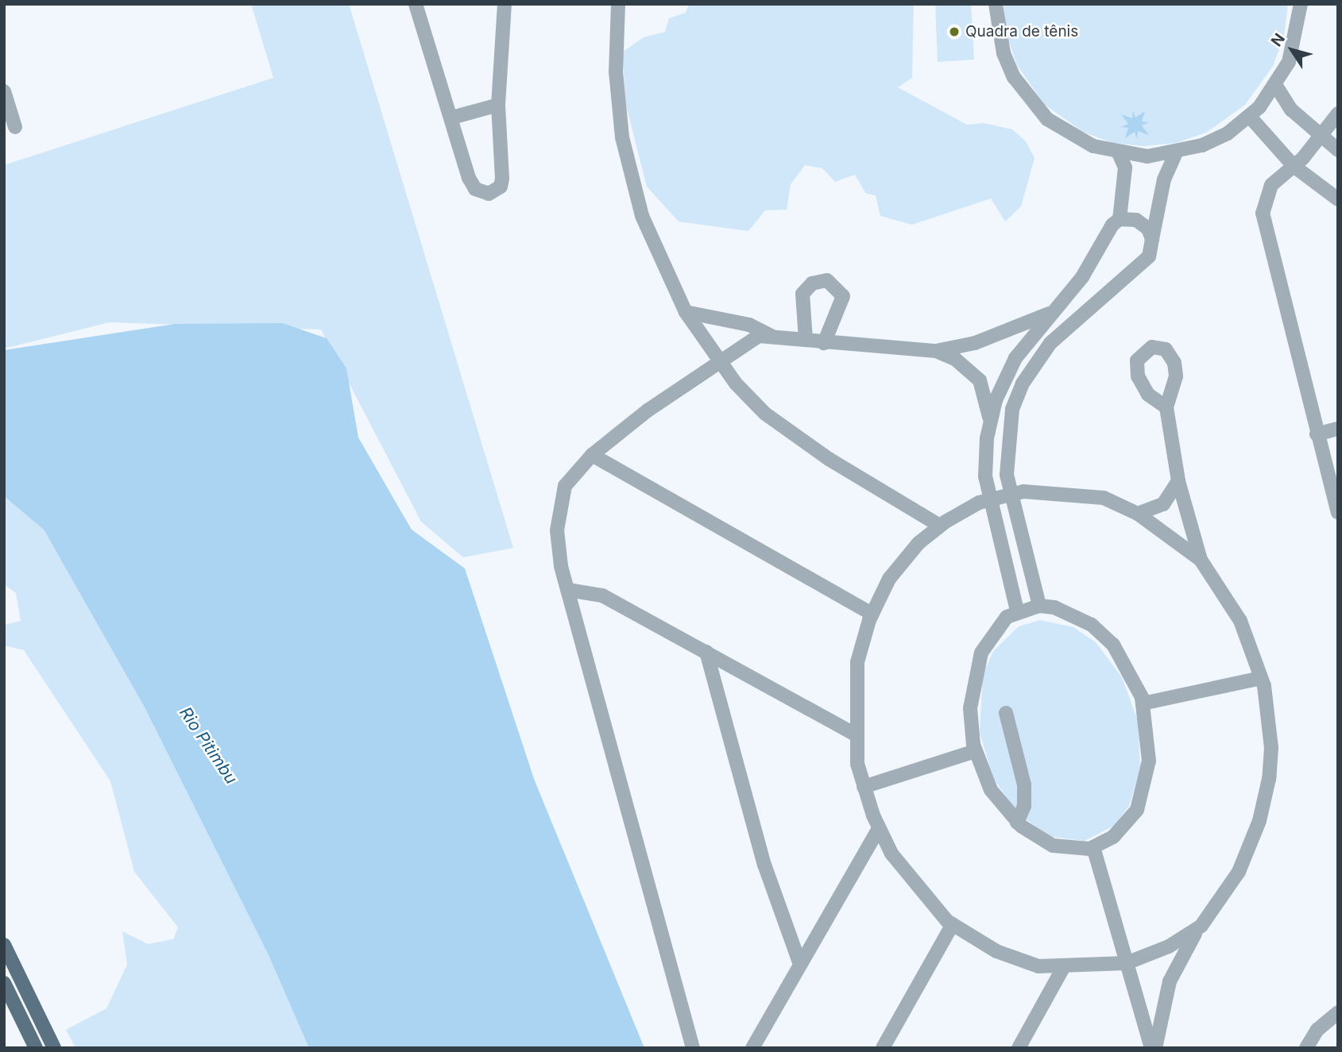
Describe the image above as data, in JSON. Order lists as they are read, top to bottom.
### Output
{
  "water": ["Rio Pitimbu"],
  "places": ["Quadra de tênis"],
  "north": "top left"
}
